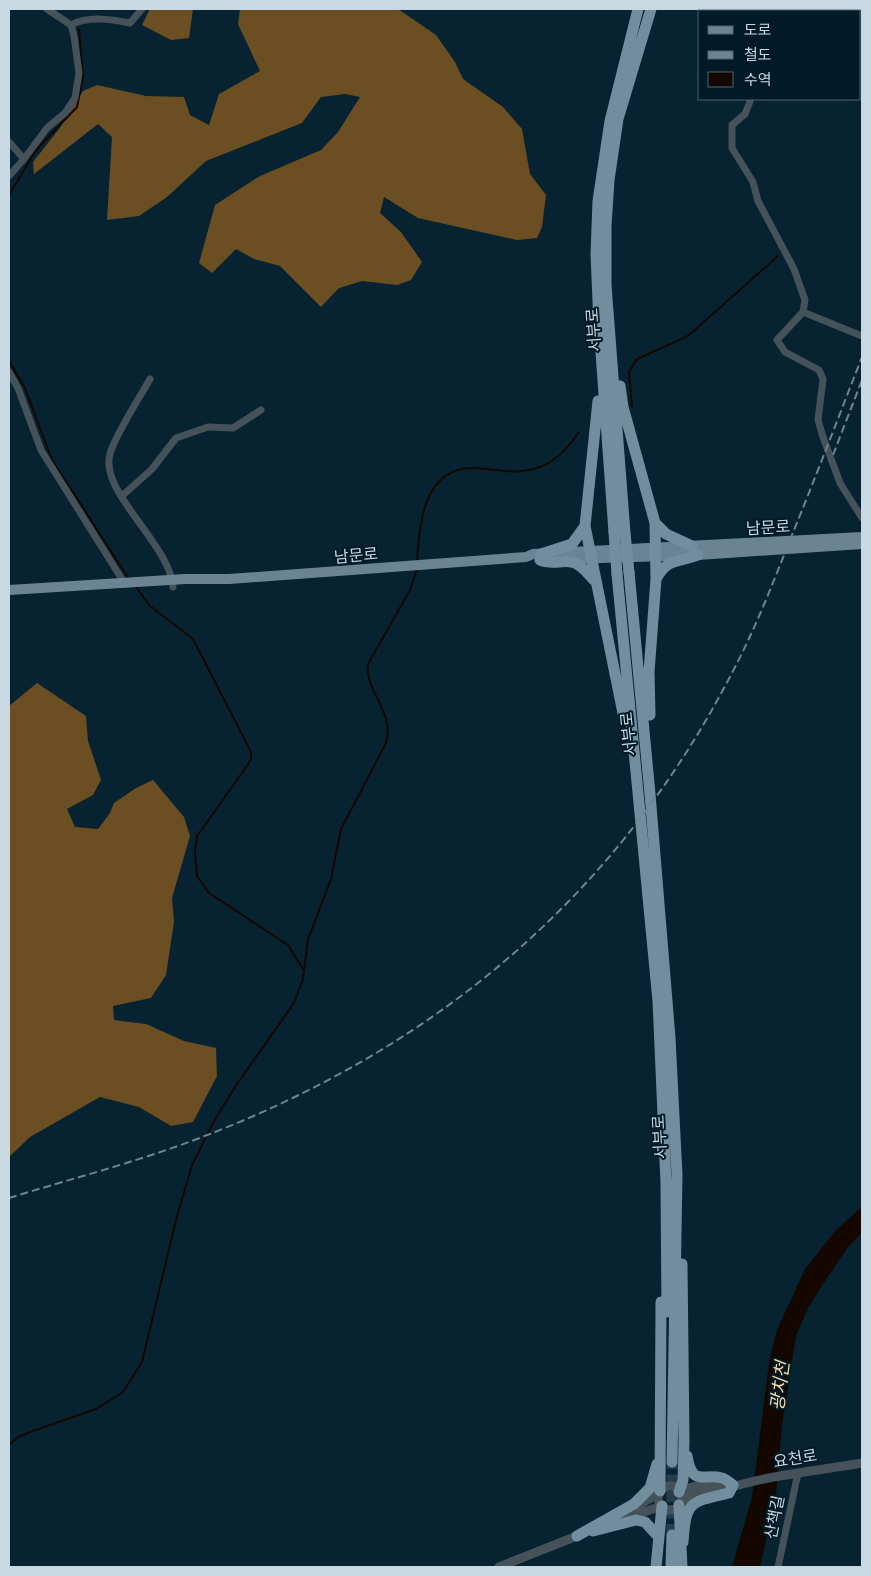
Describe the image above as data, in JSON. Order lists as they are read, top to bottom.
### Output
{
  "streets": {
    "highway": ["서부로"],
    "main road": ["남문로"],
    "street": ["요천로", "산책길"]
  },
  "crossings": [
    ["요천로", "산책길"]
  ],
  "water": ["광치천"],
  "legend": ["도로", "철도", "수역"]
}
